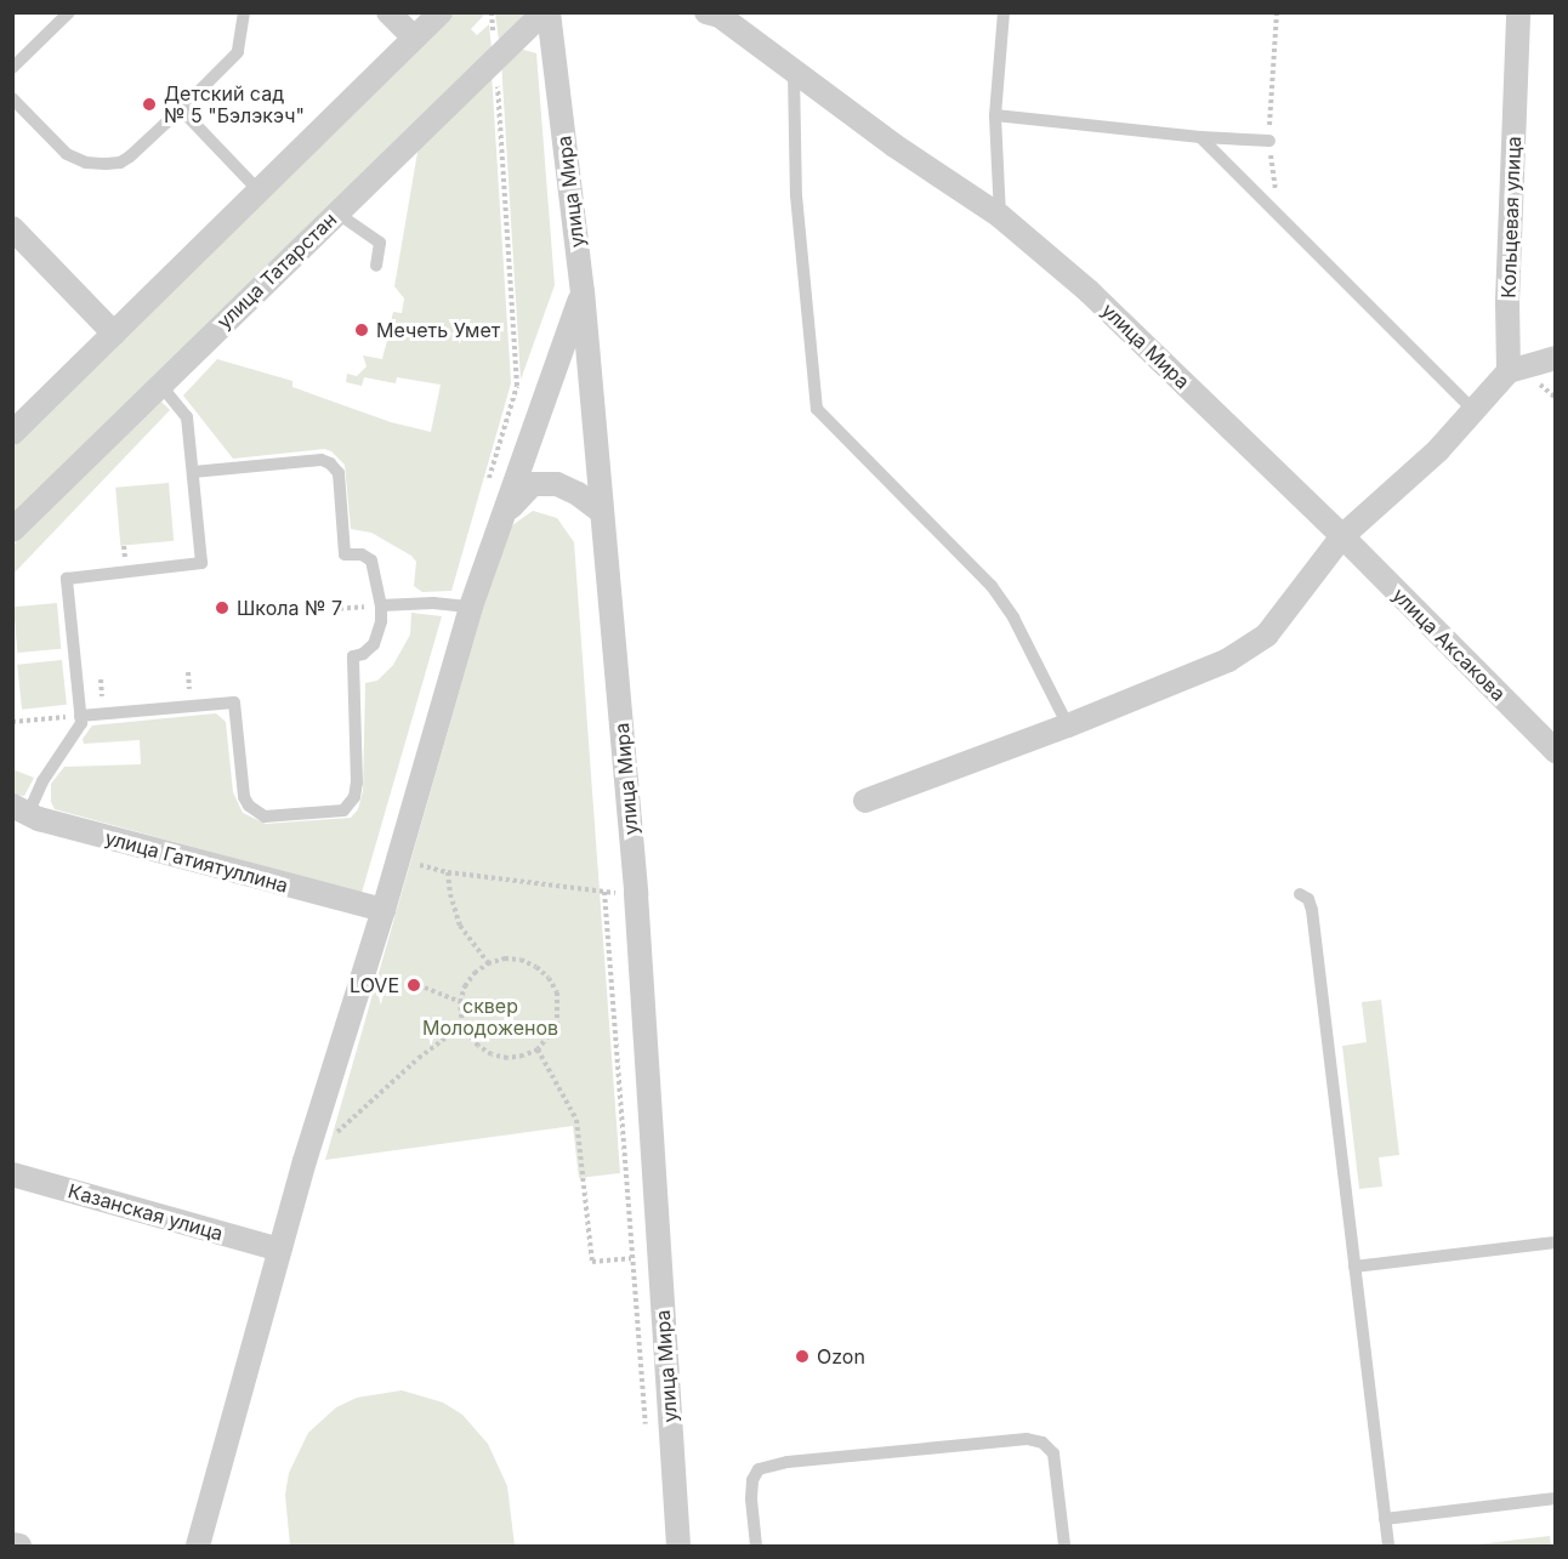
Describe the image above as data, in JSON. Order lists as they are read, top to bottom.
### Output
{
  "streets": {
    "street": [
      "улица Мира",
      "Кольцевая улица",
      "улица Татарстан",
      "улица Аксакова",
      "улица Гатиятуллина",
      "Казанская улица"
    ]
  },
  "crossings": [
    ["улица Мира", "улица Татарстан"],
    ["улица Мира", "улица Аксакова"]
  ],
  "parks": ["сквер Молодоженов"],
  "places": [
    "Детский сад № 5 \"Бэлэкэч\"",
    "Мечеть Умет",
    "Школа № 7",
    "LOVE",
    "Ozon"
  ]
}
